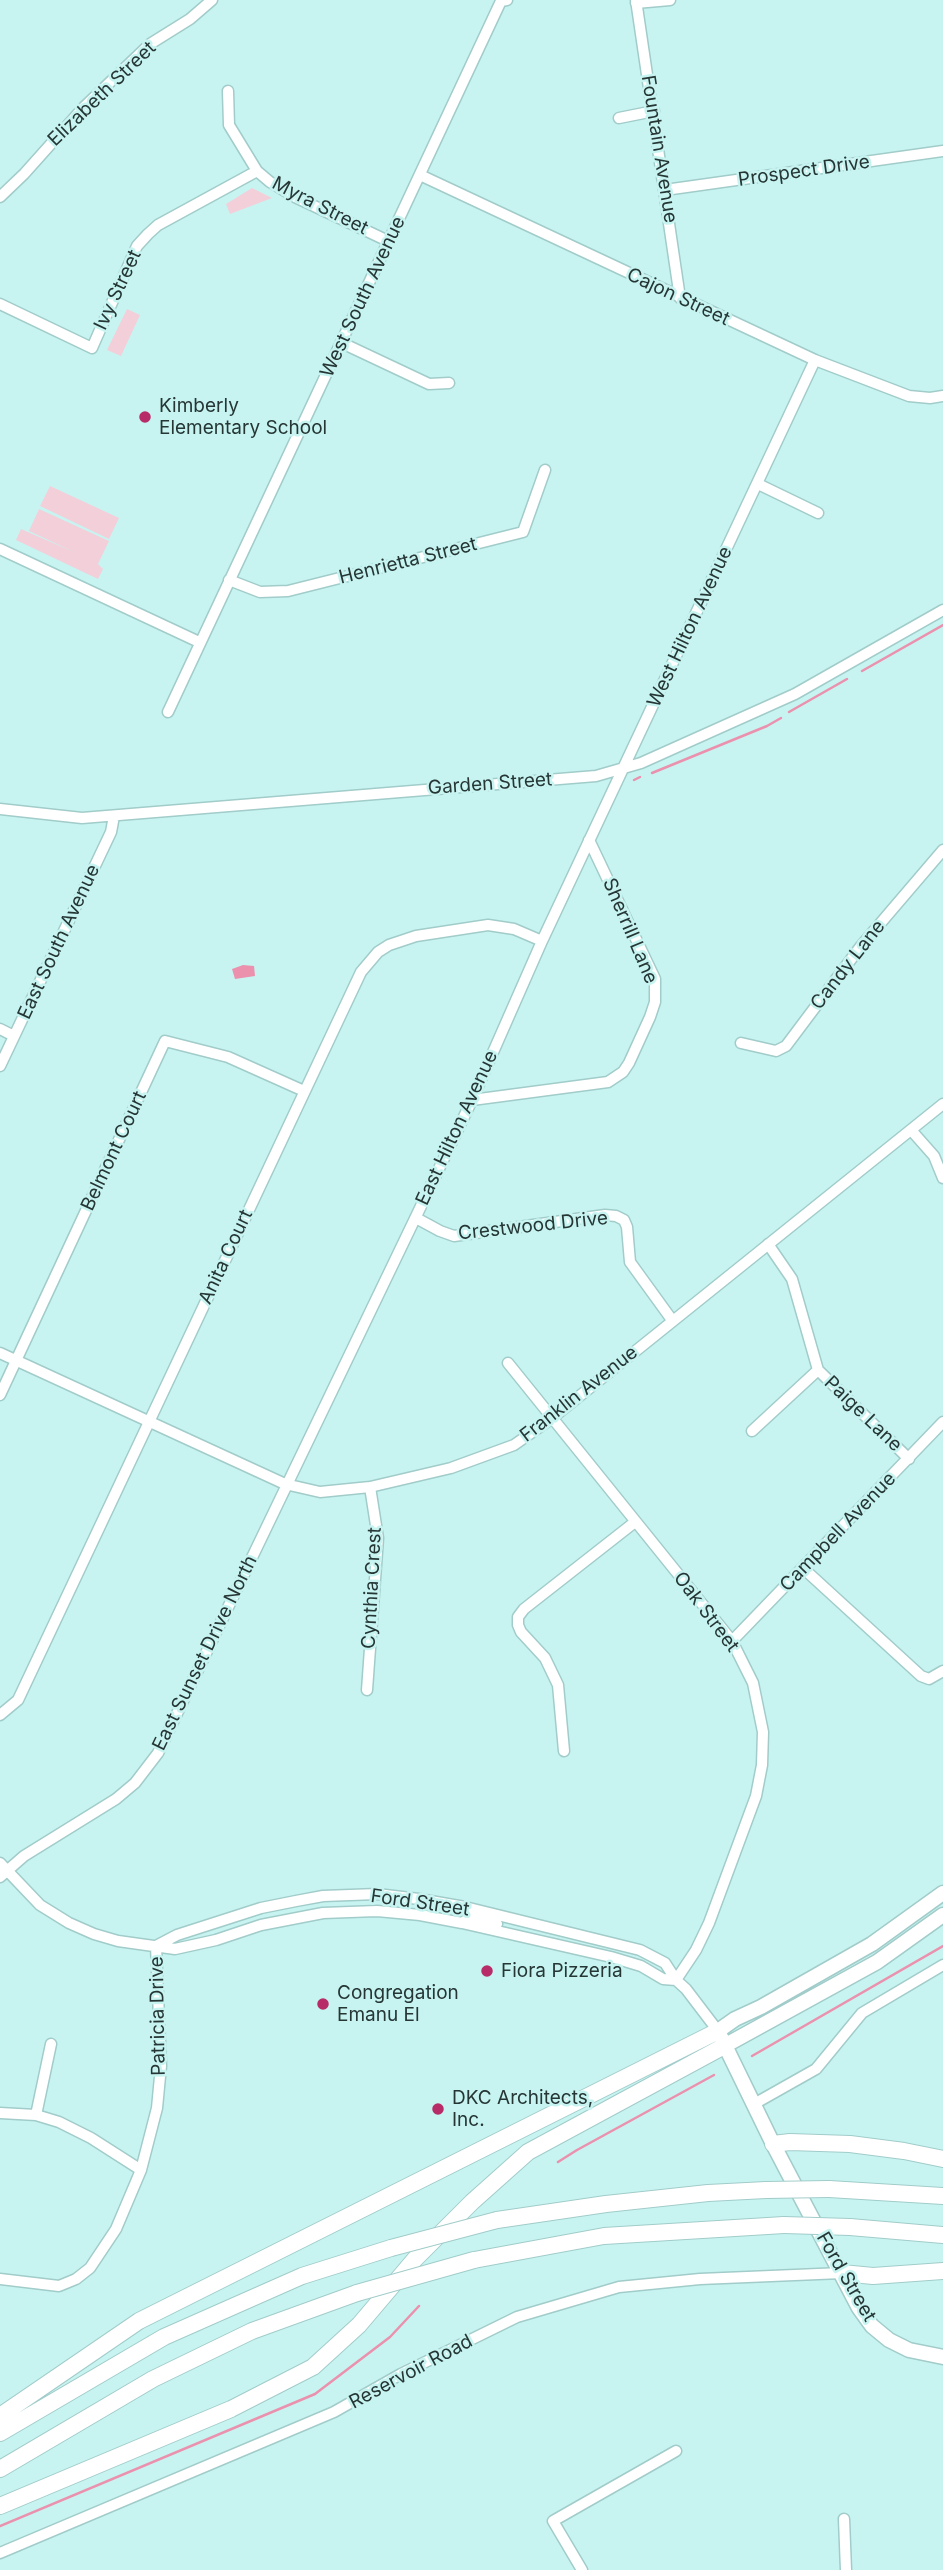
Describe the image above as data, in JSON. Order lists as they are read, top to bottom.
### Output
{
  "streets": {
    "main road": ["Ford Street"],
    "street": [
      "Elizabeth Street",
      "Fountain Avenue",
      "Prospect Drive",
      "Myra Street",
      "Ivy Street",
      "West South Avenue",
      "Cajon Street",
      "Henrietta Street",
      "West Hilton Avenue",
      "Garden Street",
      "Sherrill Lane",
      "East South Avenue",
      "Candy Lane",
      "East Hilton Avenue",
      "Belmont Court",
      "Crestwood Drive",
      "Anita Court",
      "Franklin Avenue",
      "Paige Lane",
      "Campbell Avenue",
      "Cynthia Crest",
      "Oak Street",
      "East Sunset Drive North",
      "Patricia Drive",
      "Reservoir Road"
    ]
  },
  "crossings": [
    ["Fountain Avenue", "Prospect Drive"],
    ["Fountain Avenue", "Cajon Street"],
    ["Myra Street", "Ivy Street"],
    ["Myra Street", "West South Avenue"],
    ["West South Avenue", "Cajon Street"],
    ["West South Avenue", "Henrietta Street"],
    ["Cajon Street", "West Hilton Avenue"],
    ["West Hilton Avenue", "Garden Street"],
    ["West Hilton Avenue", "East Hilton Avenue"],
    ["Garden Street", "East South Avenue"],
    ["Garden Street", "East Hilton Avenue"],
    ["Sherrill Lane", "East Hilton Avenue"],
    ["East Hilton Avenue", "Crestwood Drive"],
    ["East Hilton Avenue", "Anita Court"],
    ["East Hilton Avenue", "Franklin Avenue"],
    ["East Hilton Avenue", "East Sunset Drive North"],
    ["Belmont Court", "Anita Court"],
    ["Belmont Court", "Franklin Avenue"],
    ["Crestwood Drive", "Franklin Avenue"],
    ["Anita Court", "Franklin Avenue"],
    ["Franklin Avenue", "Paige Lane"],
    ["Franklin Avenue", "Cynthia Crest"],
    ["Franklin Avenue", "Oak Street"],
    ["Franklin Avenue", "East Sunset Drive North"],
    ["Paige Lane", "Campbell Avenue"],
    ["Campbell Avenue", "Oak Street"],
    ["Oak Street", "Ford Street"],
    ["East Sunset Drive North", "Ford Street"],
    ["Ford Street", "Patricia Drive"],
    ["Ford Street", "Reservoir Road"]
  ],
  "places": [
    "Kimberly Elementary School",
    "Fiora Pizzeria",
    "Congregation Emanu El",
    "DKC Architects, Inc."
  ]
}
